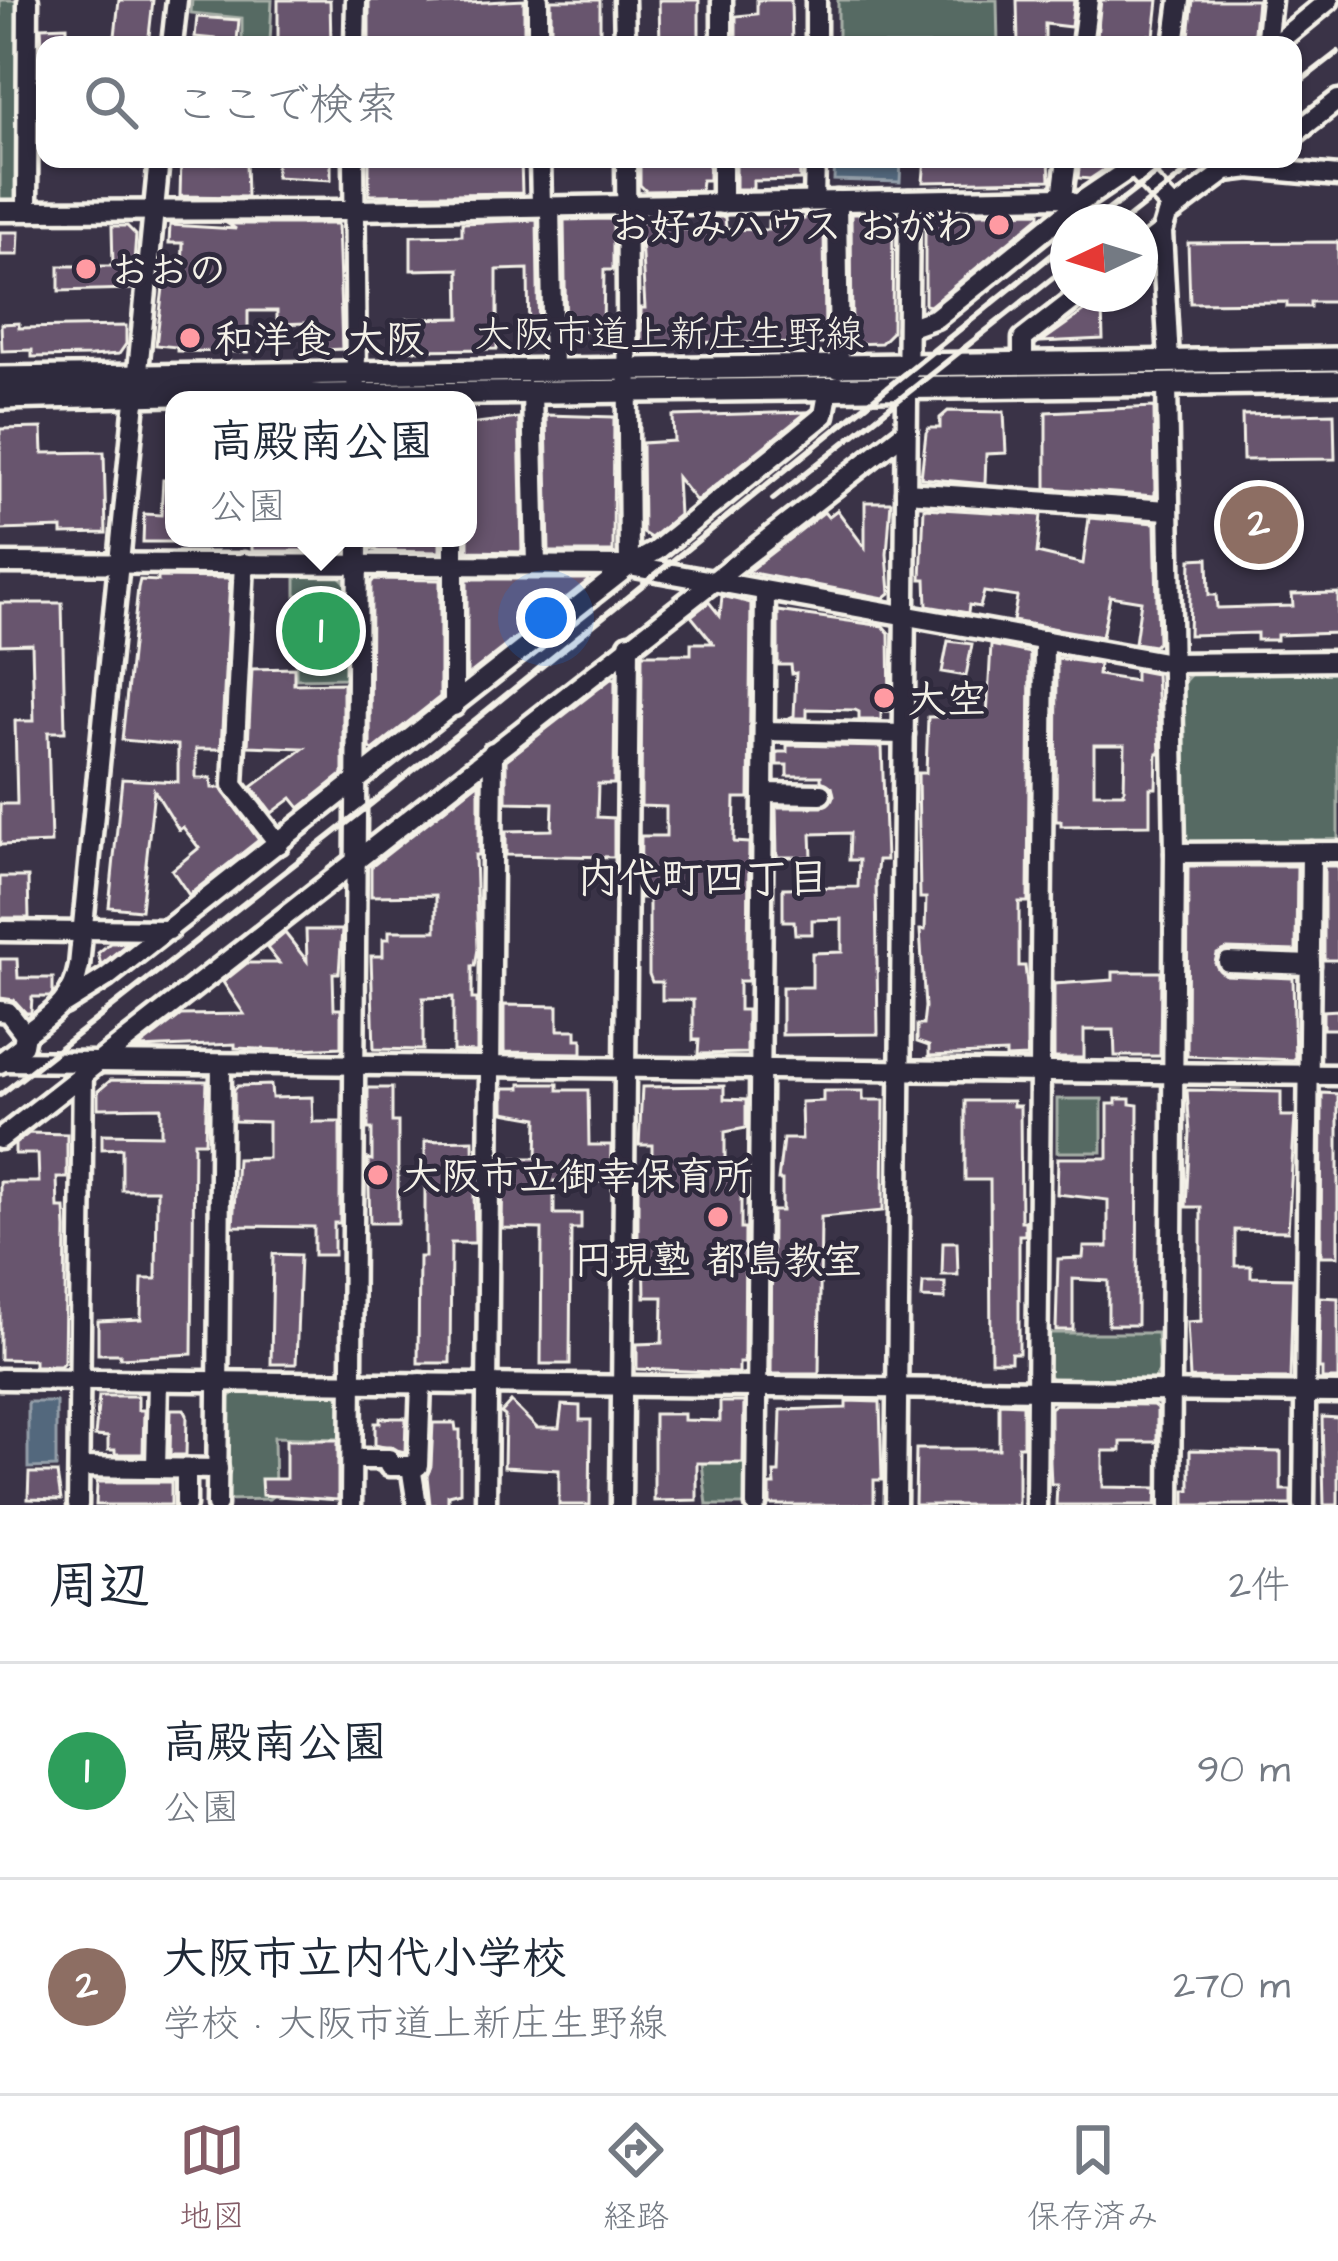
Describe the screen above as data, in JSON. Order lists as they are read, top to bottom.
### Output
{
  "streets": {
    "main road": ["大阪市道上新庄生野線"]
  },
  "districts": ["内代町四丁目"],
  "places": [
    "お好みハウス おがわ",
    "おおの",
    "和洋食 大阪",
    "大空",
    "大阪市立御幸保育所",
    "円現塾 都島教室"
  ],
  "north": "left",
  "page": {
    "search": "ここで検索",
    "popup": ["高殿南公園", "公園"],
    "pins": ["2", "1"],
    "heading": ["周辺", "2件"],
    "list": [
      {
        "mark": "1",
        "name": "高殿南公園",
        "note": "公園",
        "value": "90 m"
      },
      {
        "mark": "2",
        "name": "大阪市立内代小学校",
        "note": "学校 · 大阪市道上新庄生野線",
        "value": "270 m"
      }
    ],
    "nav": ["地図", "経路", "保存済み"]
  }
}
